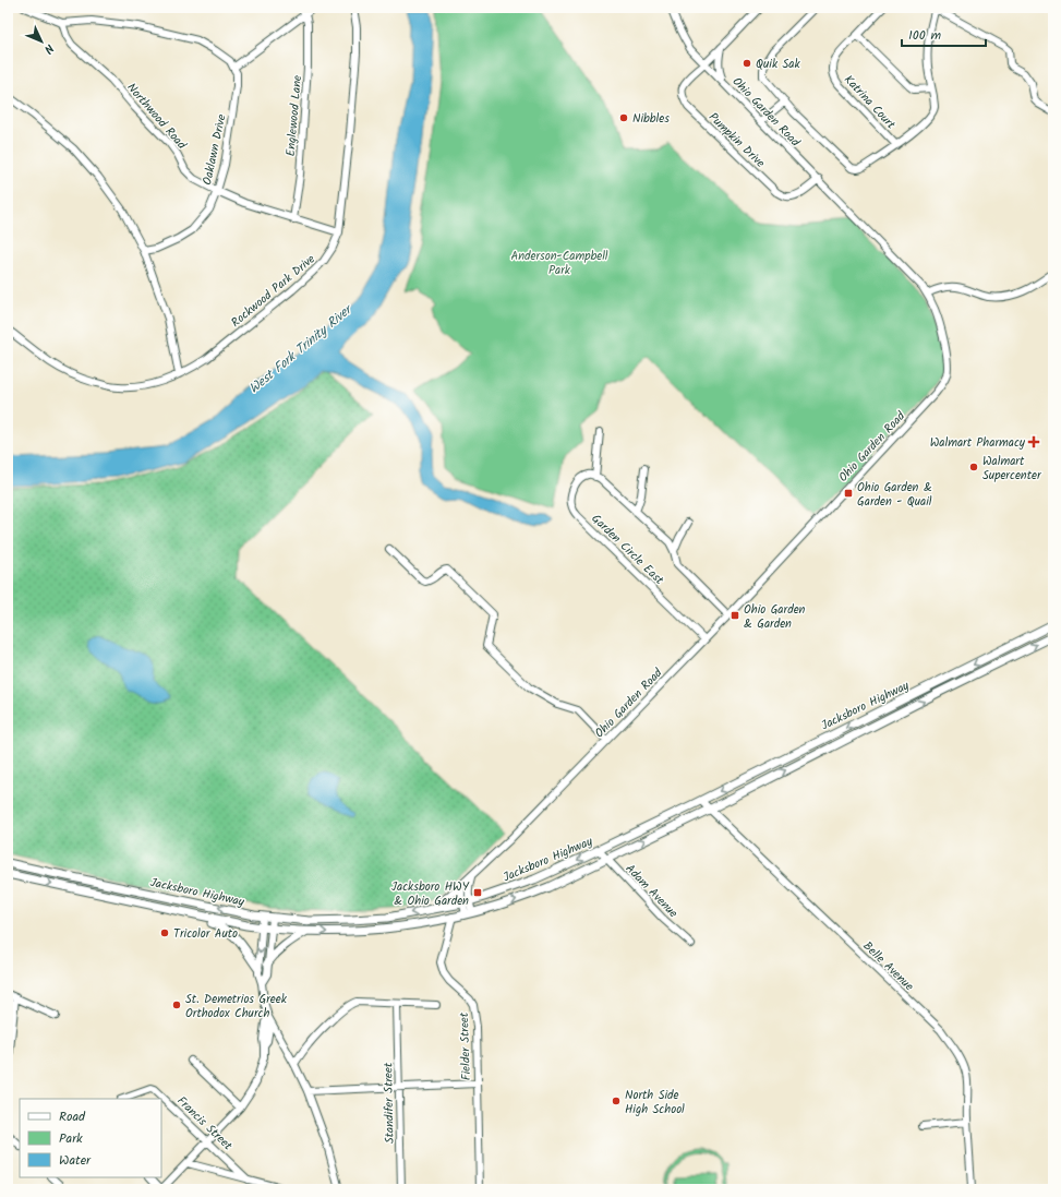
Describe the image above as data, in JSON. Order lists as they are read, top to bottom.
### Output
{
  "streets": {
    "main road": ["Jacksboro Highway"],
    "street": [
      "Katrina Court",
      "Ohio Garden Road",
      "Northwood Road",
      "Englewood Lane",
      "Pumpkin Drive",
      "Oaklawn Drive",
      "Rockwood Park Drive",
      "Garden Circle East",
      "Adam Avenue",
      "Belle Avenue",
      "Fielder Street",
      "Standifer Street",
      "Francis Street"
    ]
  },
  "crossings": [
    ["Ohio Garden Road", "Pumpkin Drive"],
    ["Ohio Garden Road", "Garden Circle East"],
    ["Northwood Road", "Englewood Lane"],
    ["Northwood Road", "Oaklawn Drive"],
    ["Northwood Road", "Rockwood Park Drive"],
    ["Jacksboro Highway", "Adam Avenue"],
    ["Jacksboro Highway", "Belle Avenue"],
    ["Jacksboro Highway", "Fielder Street"]
  ],
  "water": ["West Fork Trinity River"],
  "parks": ["Anderson-Campbell Park"],
  "places": {
    "other": [
      "Quik Sak",
      "Nibbles",
      "Walmart Supercenter",
      "Tricolor Auto",
      "St. Demetrios Greek Orthodox Church",
      "North Side High School"
    ],
    "health": ["Walmart Pharmacy"],
    "transit": ["Ohio Garden & Garden - Quail", "Ohio Garden & Garden", "Jacksboro HWY & Ohio Garden"]
  },
  "legend": ["Road", "Park", "Water"],
  "scale_bar": "100 m",
  "north": "bottom right"
}
